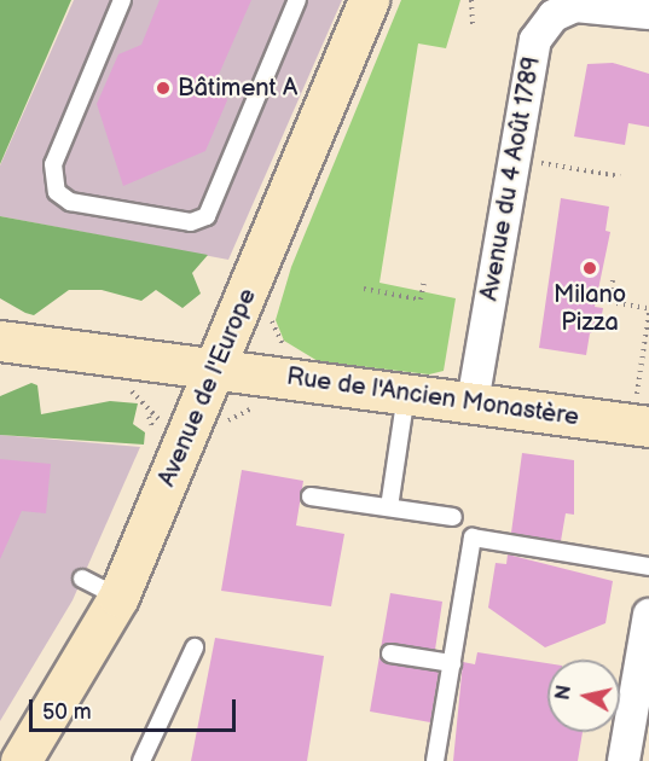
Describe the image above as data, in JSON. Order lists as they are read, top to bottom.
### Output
{
  "streets": {
    "main road": ["Avenue de l'Europe", "Rue de l'Ancien Monastère"],
    "street": ["Avenue du 4 Août 1789"]
  },
  "crossings": [
    ["Avenue du 4 Août 1789", "Rue de l'Ancien Monastère"],
    ["Avenue de l'Europe", "Rue de l'Ancien Monastère"]
  ],
  "places": ["Bâtiment A", "Milano Pizza"],
  "scale_bar": "50 m",
  "north": "left"
}
